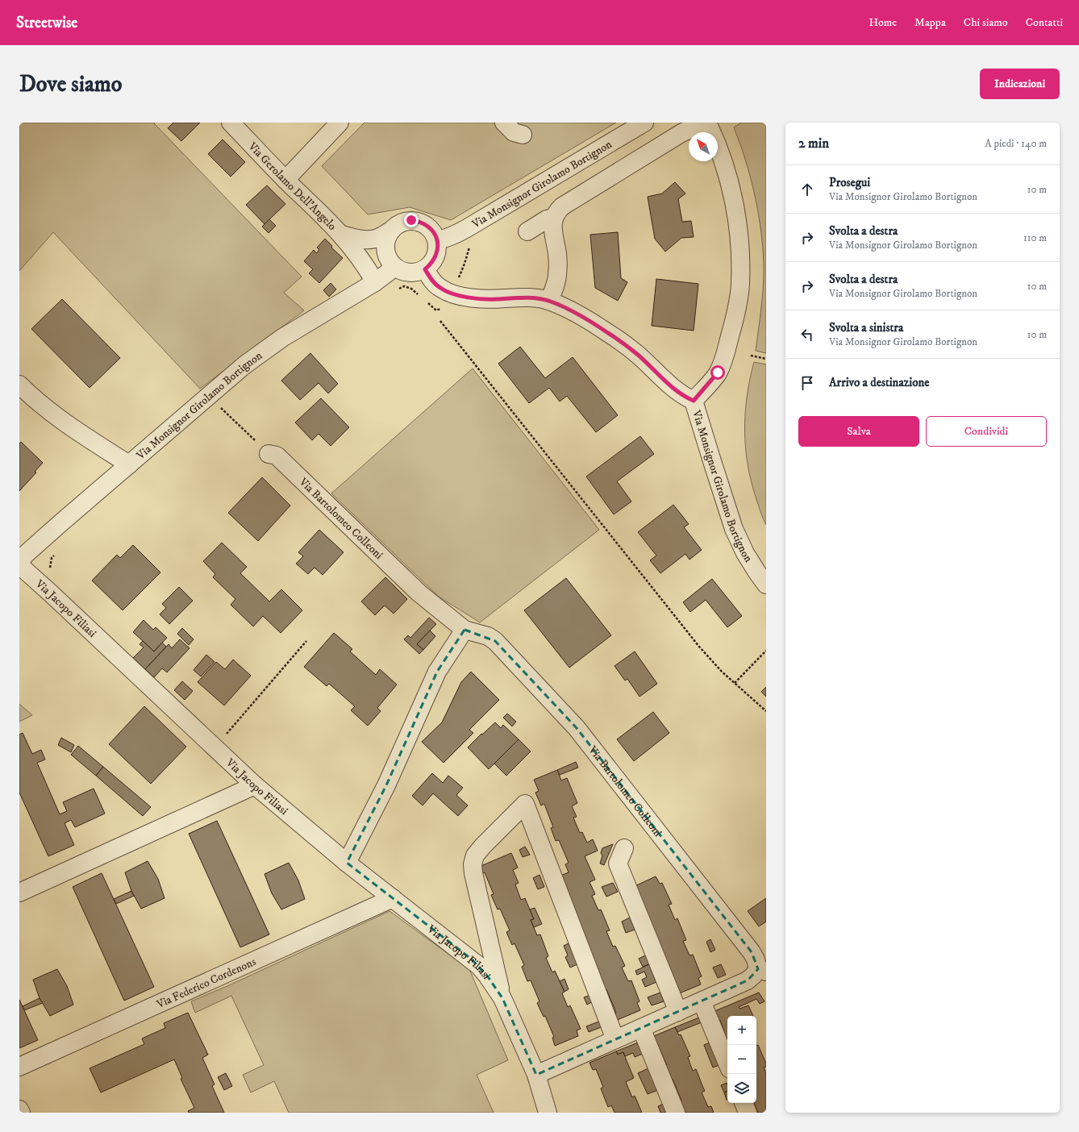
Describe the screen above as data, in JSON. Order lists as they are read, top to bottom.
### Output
{
  "streets": {
    "street": [
      "Via Monsignor Girolamo Bortignon",
      "Via Gerolamo Dell'Angelo",
      "Via Bartolomeo Colleoni",
      "Via Jacopo Filiasi",
      "Via Federico Cordenons"
    ]
  },
  "crossings": [
    ["Via Monsignor Girolamo Bortignon", "Via Gerolamo Dell'Angelo"],
    ["Via Jacopo Filiasi", "Via Federico Cordenons"]
  ],
  "north": "top left",
  "page": {
    "header": "Streetwise",
    "nav": [
      "Home",
      "Mappa",
      "Chi siamo",
      "Contatti"
    ],
    "buttons": [
      "Indicazioni",
      ["Salva", "Condividi"]
    ],
    "title": "Dove siamo",
    "heading": ["2 min", "A piedi · 140 m"],
    "list": [
      ["Prosegui", "Via Monsignor Girolamo Bortignon", "10 m"],
      ["Svolta a destra", "Via Monsignor Girolamo Bortignon", "110 m"],
      ["Svolta a destra", "Via Monsignor Girolamo Bortignon", "10 m"],
      ["Svolta a sinistra", "Via Monsignor Girolamo Bortignon", "10 m"],
      "Arrivo a destinazione"
    ],
    "map_buttons": ["+", "−"]
  }
}
